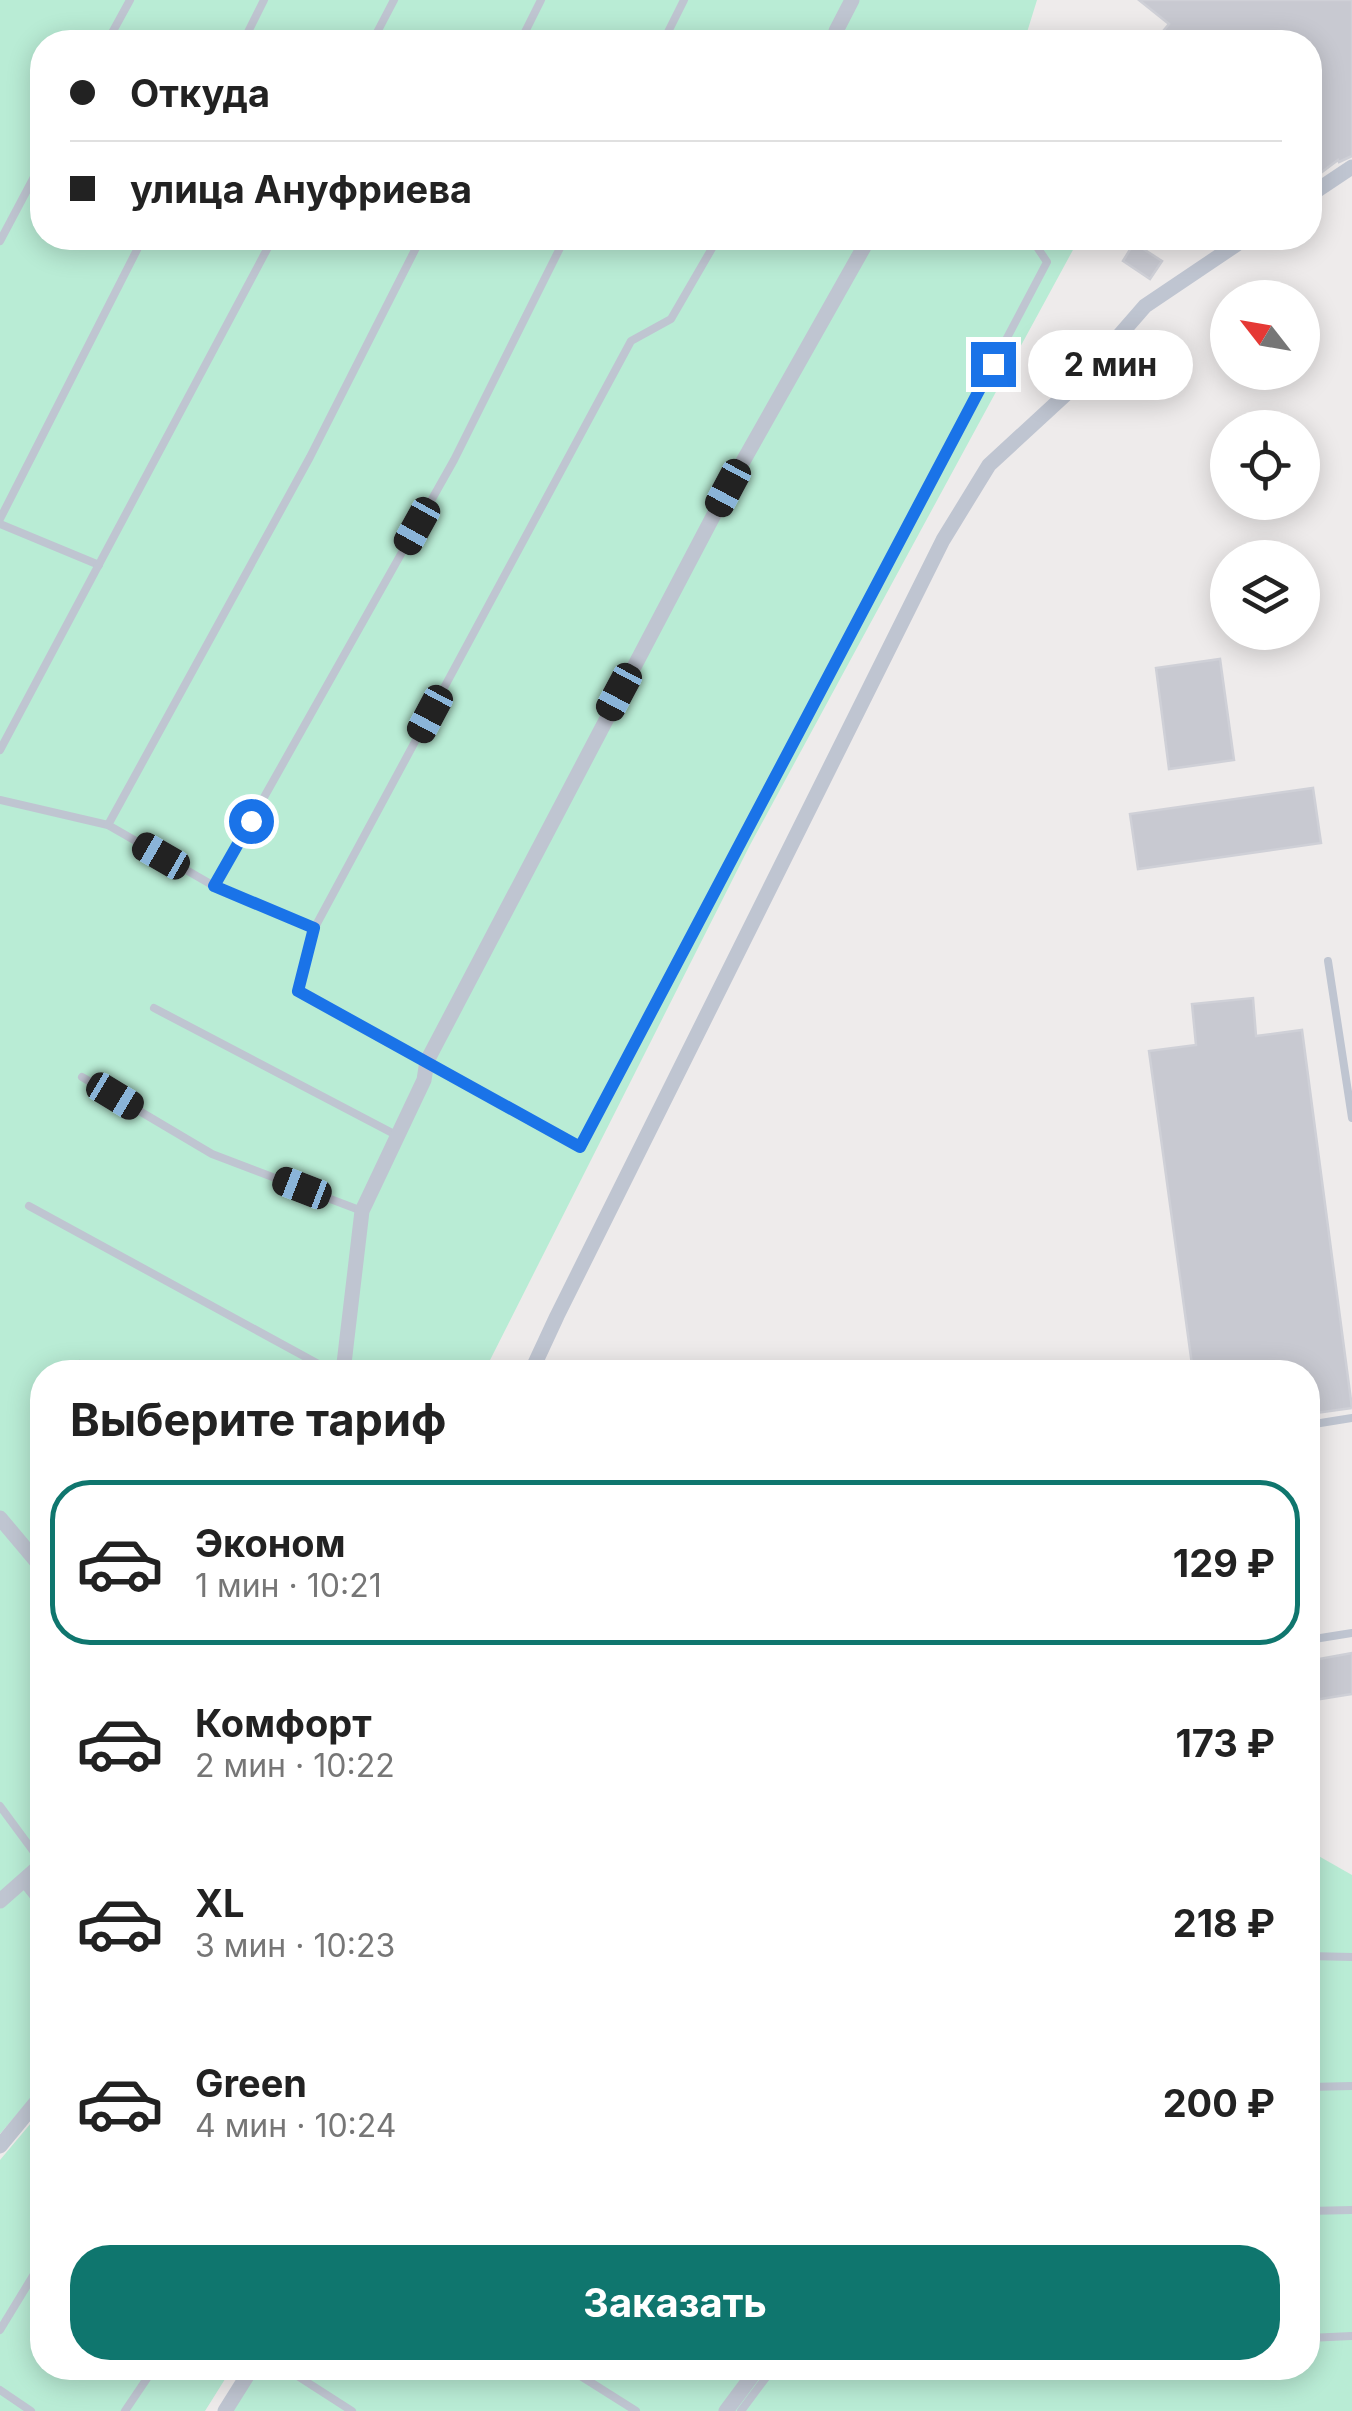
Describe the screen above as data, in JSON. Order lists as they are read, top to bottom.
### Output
{
  "north": "top left",
  "page": {
    "banner": ["Откуда", "улица Ануфриева"],
    "bubble": "2 мин",
    "heading": "Выберите тариф",
    "list": [
      {
        "name": "Эконом",
        "note": "1 мин · 10:21",
        "value": "129 ₽"
      },
      {
        "name": "Комфорт",
        "note": "2 мин · 10:22",
        "value": "173 ₽"
      },
      {
        "name": "XL",
        "note": "3 мин · 10:23",
        "value": "218 ₽"
      },
      {
        "name": "Green",
        "note": "4 мин · 10:24",
        "value": "200 ₽"
      }
    ],
    "buttons": "Заказать"
  }
}
